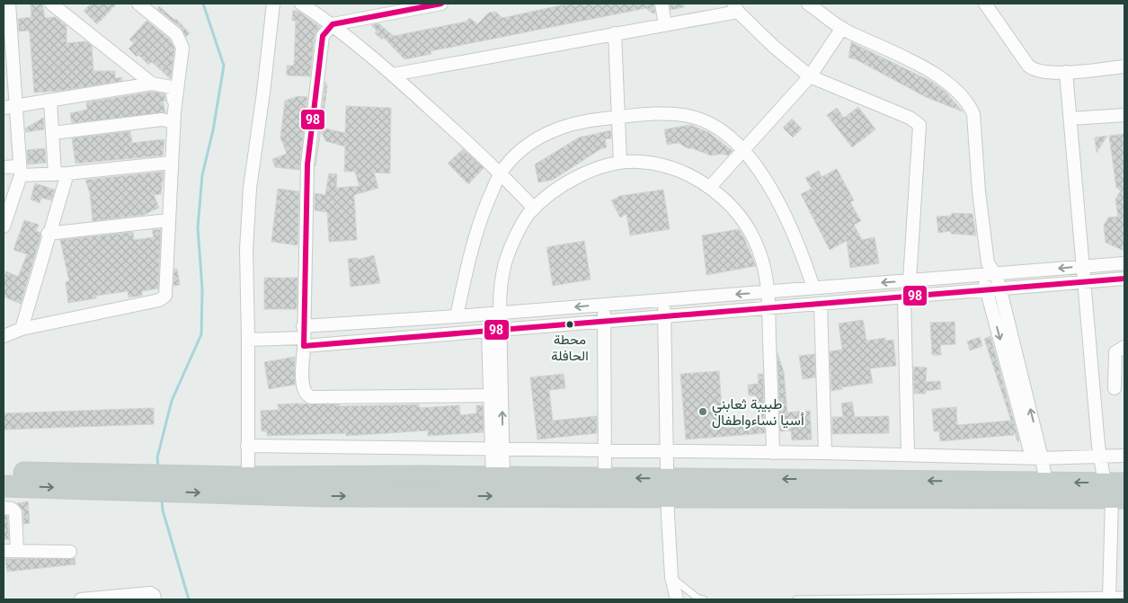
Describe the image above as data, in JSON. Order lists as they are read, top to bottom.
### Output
{
  "places": ["محطة الحافلة", "طبيبة ثعابني أسيا نساءواطفال"],
  "lines": ["transit line 98"]
}
